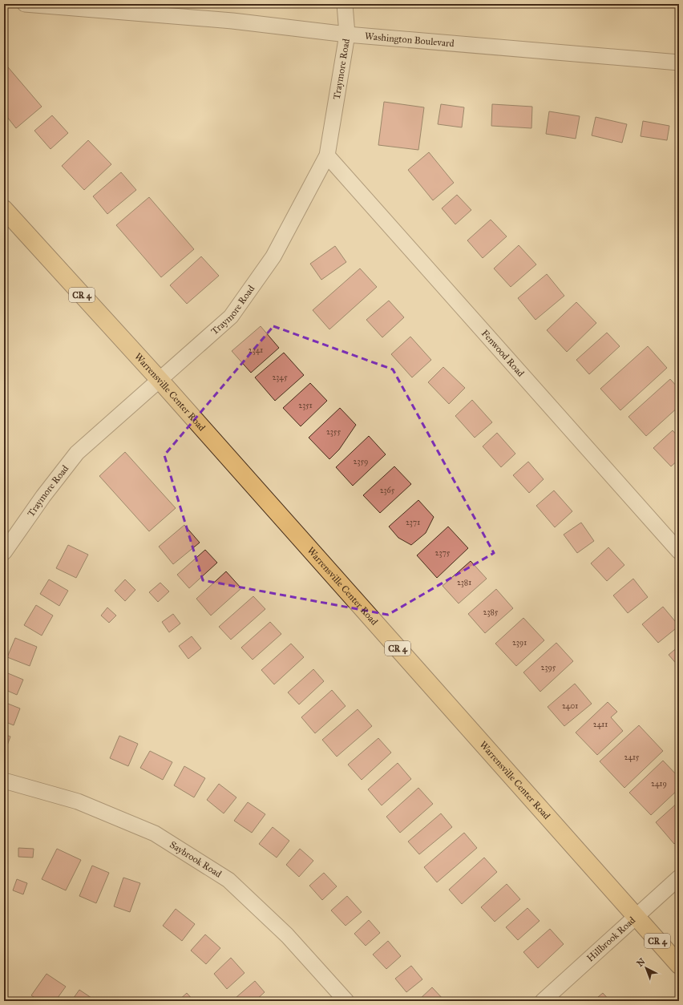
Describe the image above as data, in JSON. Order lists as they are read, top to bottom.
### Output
{
  "streets": {
    "main road": ["CR 4", "Warrensville Center Road"],
    "street": [
      "Washington Boulevard",
      "Traymore Road",
      "Fenwood Road",
      "Saybrook Road",
      "Hillbrook Road"
    ]
  },
  "crossings": [
    ["Washington Boulevard", "Traymore Road"],
    ["Traymore Road", "Fenwood Road"],
    ["Traymore Road", "Warrensville Center Road"],
    ["Warrensville Center Road", "Hillbrook Road"]
  ],
  "house_numbers": [
    "2341",
    "2345",
    "2351",
    "2355",
    "2359",
    "2365",
    "2371",
    "2375",
    "2381",
    "2385",
    "2391",
    "2395",
    "2401",
    "2411",
    "2415",
    "2419"
  ],
  "north": "top left"
}
